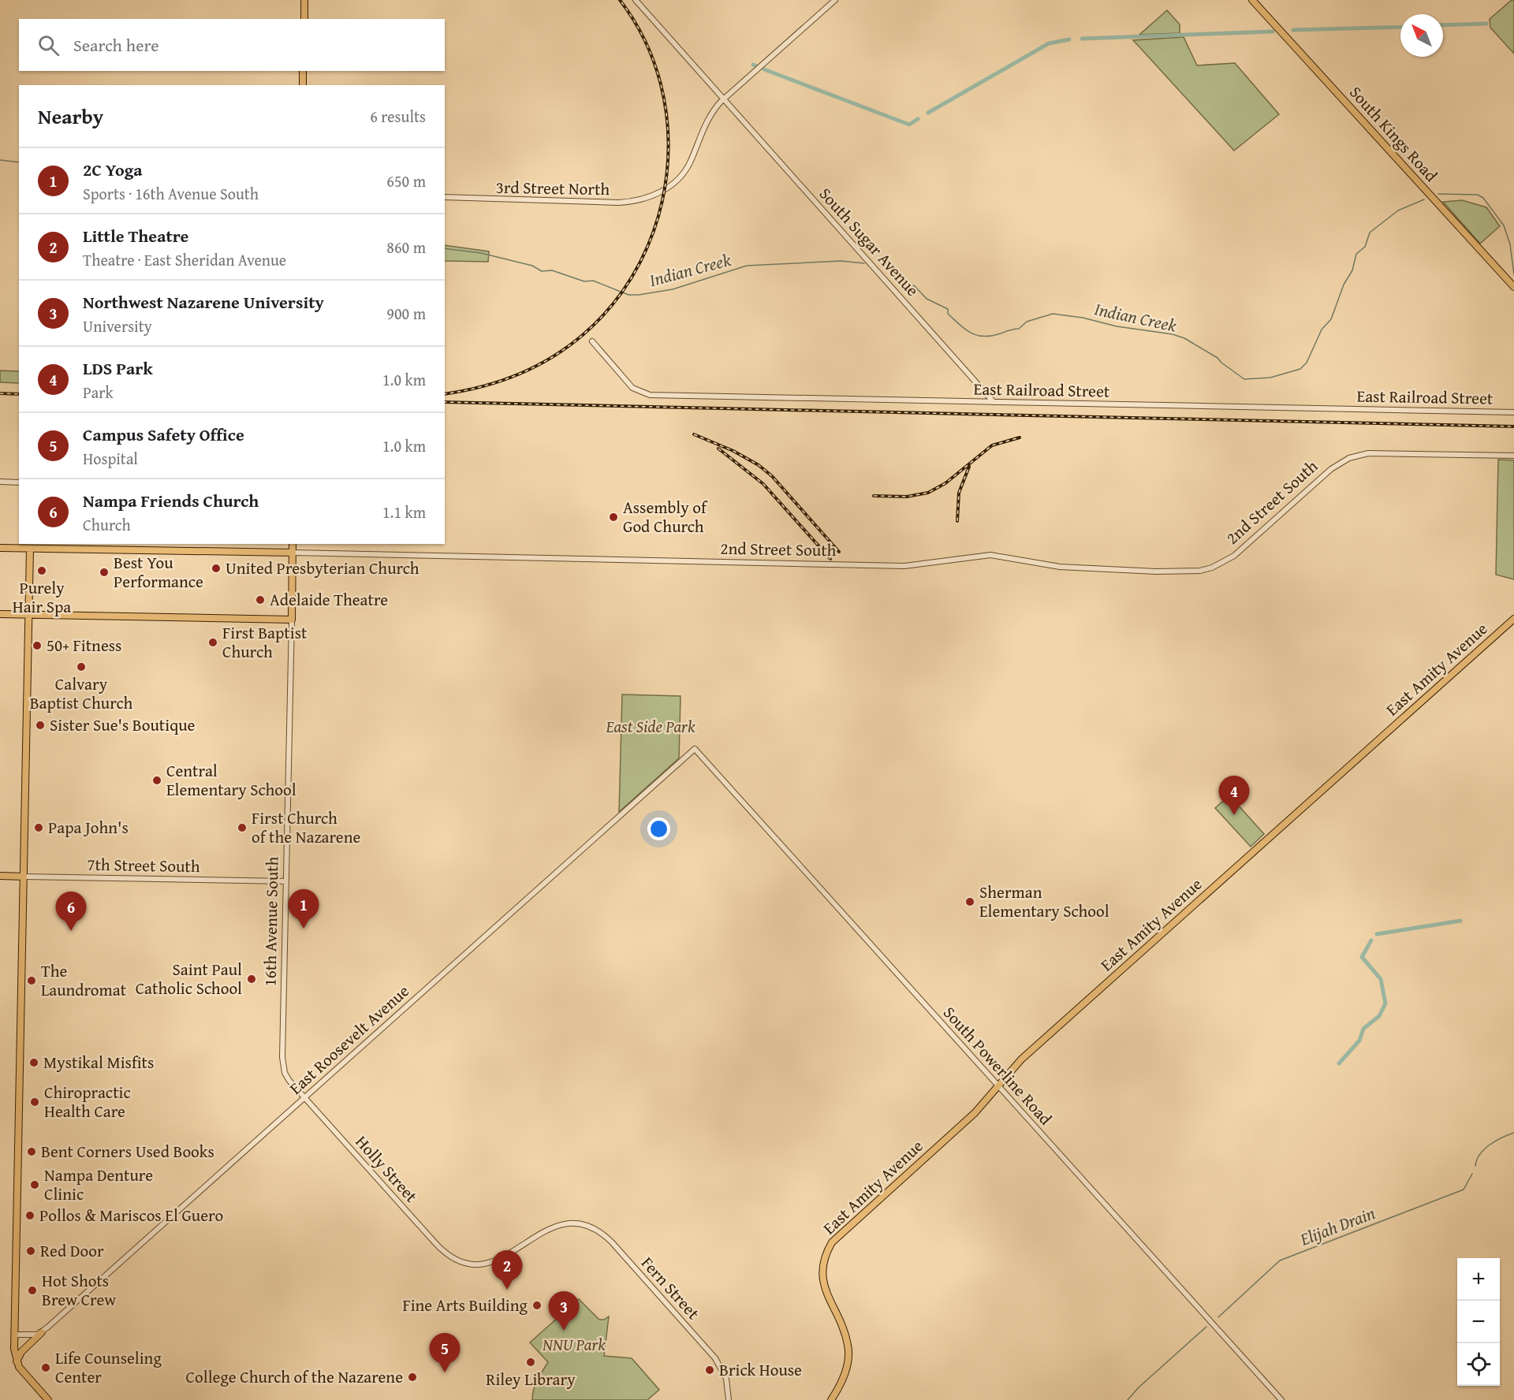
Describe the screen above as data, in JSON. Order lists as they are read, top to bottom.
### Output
{
  "streets": {
    "main road": [
      "South Kings Road",
      "2nd Street South",
      "East Amity Avenue",
      "7th Street South",
      "16th Avenue South"
    ],
    "street": [
      "3rd Street North",
      "South Sugar Avenue",
      "East Railroad Street",
      "East Roosevelt Avenue",
      "South Powerline Road",
      "Holly Street",
      "Fern Street"
    ]
  },
  "crossings": [
    ["3rd Street North", "South Sugar Avenue"],
    ["South Sugar Avenue", "East Railroad Street"],
    ["2nd Street South", "16th Avenue South"],
    ["East Amity Avenue", "South Powerline Road"],
    ["7th Street South", "16th Avenue South"],
    ["16th Avenue South", "Holly Street"],
    ["East Roosevelt Avenue", "South Powerline Road"],
    ["East Roosevelt Avenue", "Holly Street"],
    ["Holly Street", "Fern Street"]
  ],
  "water": ["Indian Creek", "Elijah Drain"],
  "parks": ["East Side Park", "NNU Park"],
  "places": [
    "Assembly of God Church",
    "United Presbyterian Church",
    "Purely Hair Spa",
    "Best You Performance",
    "Adelaide Theatre",
    "First Baptist Church",
    "50+ Fitness",
    "Calvary Baptist Church",
    "Sister Sue's Boutique",
    "Central Elementary School",
    "Papa John's",
    "First Church of the Nazarene",
    "Sherman Elementary School",
    "Saint Paul Catholic School",
    "The Laundromat",
    "Mystikal Misfits",
    "Chiropractic Health Care",
    "Bent Corners Used Books",
    "Nampa Denture Clinic",
    "Pollos & Mariscos El Guero",
    "Red Door",
    "Hot Shots Brew Crew",
    "Fine Arts Building",
    "Riley Library",
    "Life Counseling Center",
    "Brick House",
    "College Church of the Nazarene"
  ],
  "north": "top left",
  "page": {
    "search": "Search here",
    "heading": ["Nearby", "6 results"],
    "list": [
      {
        "mark": "1",
        "name": "2C Yoga",
        "note": "Sports · 16th Avenue South",
        "value": "650 m"
      },
      {
        "mark": "2",
        "name": "Little Theatre",
        "note": "Theatre · East Sheridan Avenue",
        "value": "860 m"
      },
      {
        "mark": "3",
        "name": "Northwest Nazarene University",
        "note": "University",
        "value": "900 m"
      },
      {
        "mark": "4",
        "name": "LDS Park",
        "note": "Park",
        "value": "1.0 km"
      },
      {
        "mark": "5",
        "name": "Campus Safety Office",
        "note": "Hospital",
        "value": "1.0 km"
      },
      {
        "mark": "6",
        "name": "Nampa Friends Church",
        "note": "Church",
        "value": "1.1 km"
      }
    ],
    "pins": [
      "4",
      "1",
      "6",
      "2",
      "3",
      "5"
    ],
    "map_buttons": ["+", "−"]
  }
}
